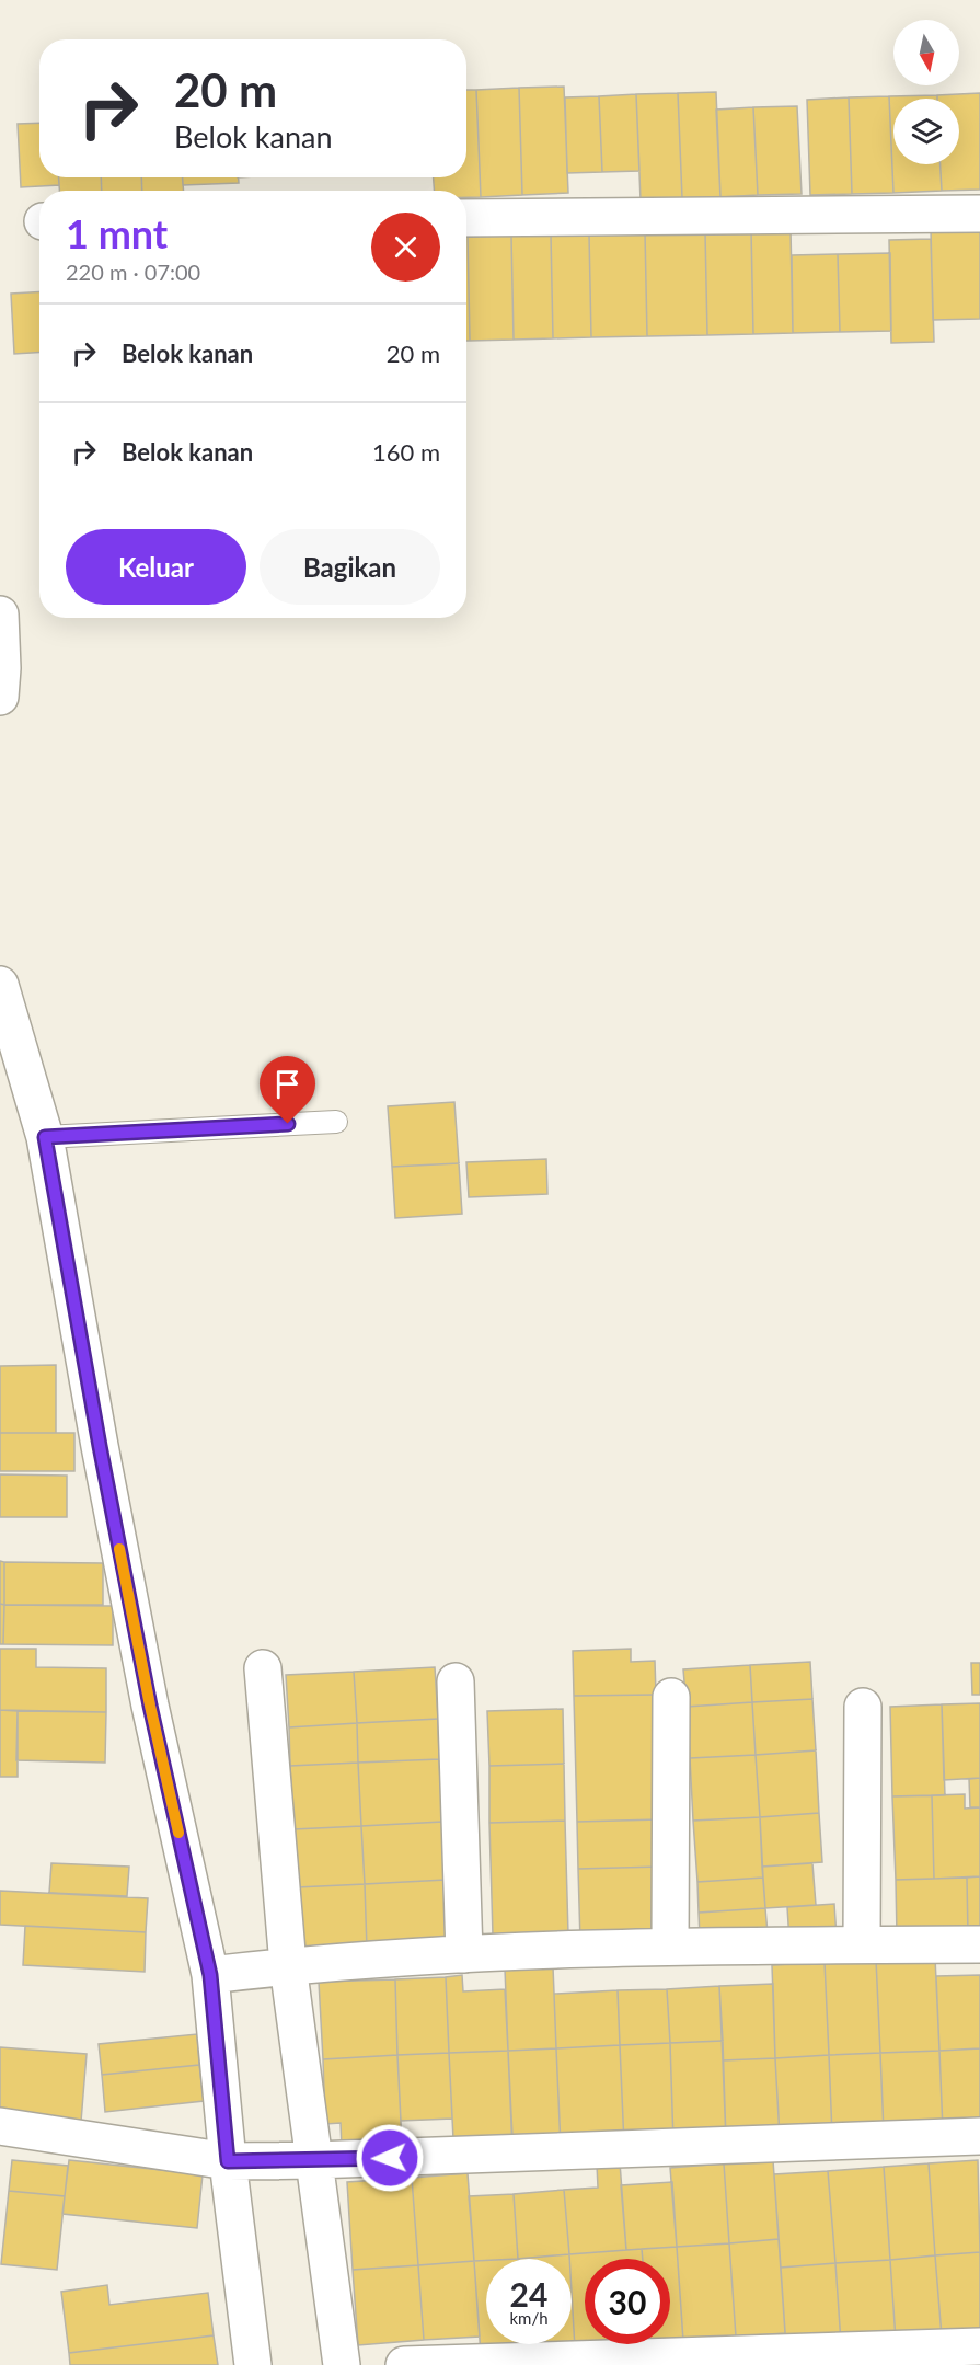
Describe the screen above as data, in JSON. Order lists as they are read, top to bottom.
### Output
{
  "north": "bottom",
  "page": {
    "turn": ["20 m", "Belok kanan"],
    "heading": ["1 mnt", "220 m · 07:00"],
    "list": [
      {
        "name": "Belok kanan",
        "value": "20 m"
      },
      {
        "name": "Belok kanan",
        "value": "160 m"
      }
    ],
    "buttons": ["Keluar", "Bagikan"],
    "speed": "24 km/h",
    "limit": "30"
  }
}
